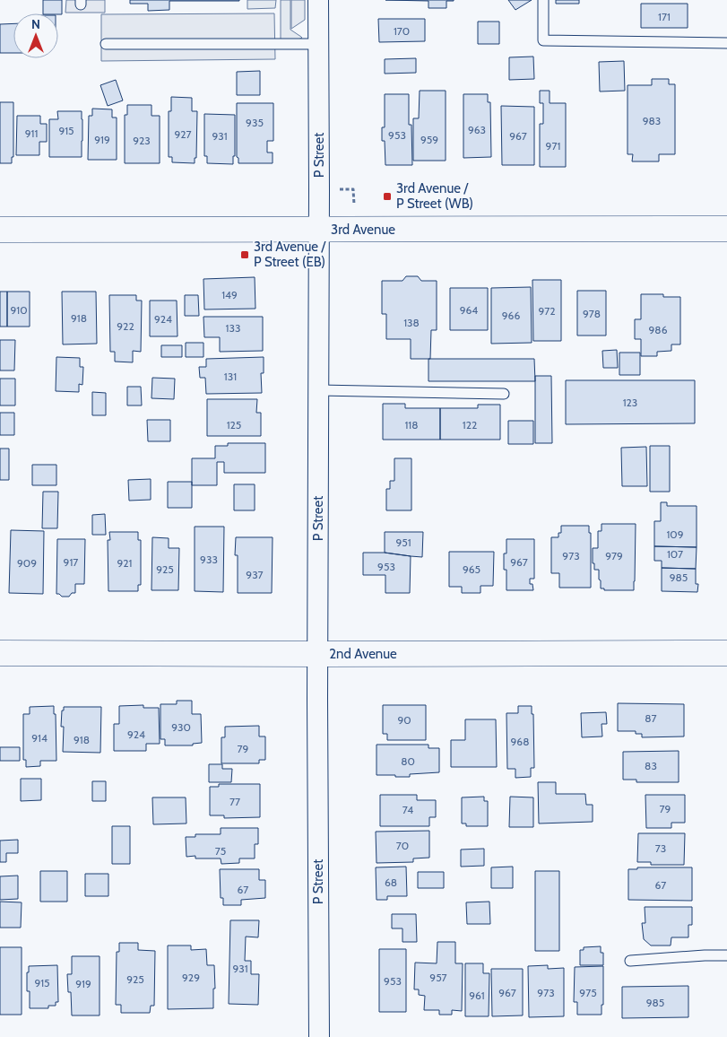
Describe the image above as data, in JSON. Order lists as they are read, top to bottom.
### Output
{
  "streets": {
    "street": ["P Street", "3rd Avenue", "2nd Avenue"]
  },
  "crossings": [
    ["P Street", "3rd Avenue"],
    ["P Street", "2nd Avenue"]
  ],
  "places": {
    "transit": ["3rd Avenue / P Street (WB)", "3rd Avenue / P Street (EB)"]
  },
  "house_numbers": [
    "171",
    "170",
    "983",
    "935",
    "963",
    "915",
    "911",
    "927",
    "953",
    "931",
    "967",
    "919",
    "959",
    "923",
    "971",
    "149",
    "910",
    "964",
    "972",
    "978",
    "966",
    "918",
    "924",
    "138",
    "922",
    "133",
    "986",
    "131",
    "123",
    "125",
    "118",
    "122",
    "109",
    "951",
    "107",
    "973",
    "979",
    "933",
    "917",
    "967",
    "909",
    "921",
    "953",
    "925",
    "965",
    "937",
    "985",
    "87",
    "90",
    "930",
    "924",
    "914",
    "918",
    "968",
    "79",
    "80",
    "83",
    "77",
    "79",
    "74",
    "70",
    "73",
    "75",
    "68",
    "67",
    "67",
    "931",
    "929",
    "957",
    "925",
    "953",
    "915",
    "919",
    "967",
    "973",
    "975",
    "961",
    "985"
  ],
  "north": "top"
}
